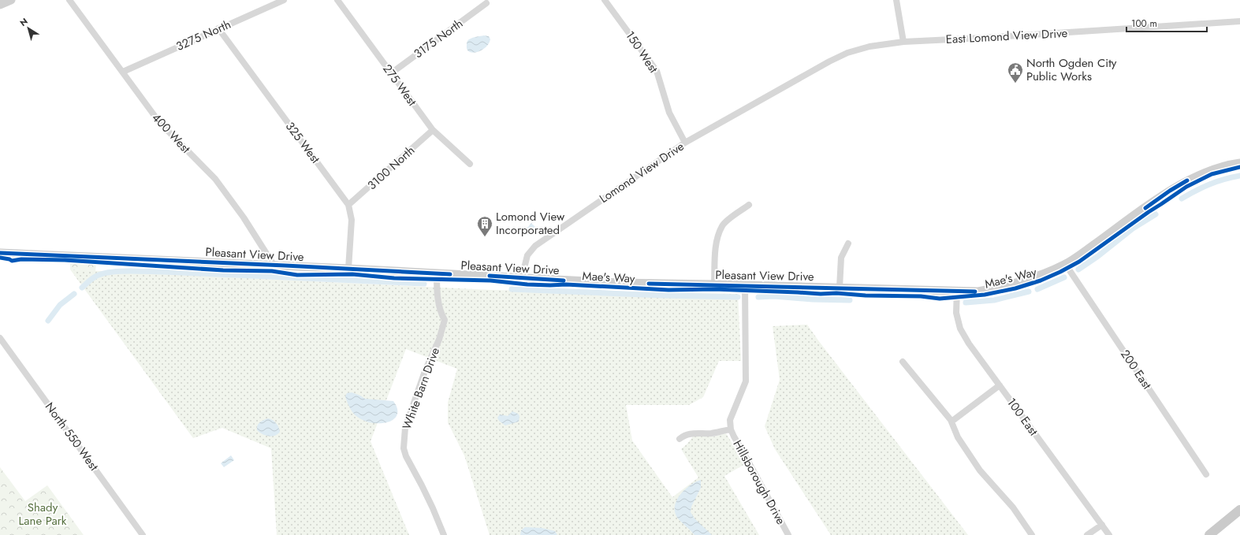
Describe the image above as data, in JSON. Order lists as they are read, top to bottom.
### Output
{
  "streets": {
    "street": [
      "3275 North",
      "East Lomond View Drive",
      "3175 North",
      "150 West",
      "275 West",
      "400 West",
      "325 West",
      "3100 North",
      "Lomond View Drive",
      "Pleasant View Drive",
      "200 East",
      "White Barn Drive",
      "100 East",
      "North 550 West",
      "Hillsborough Drive"
    ],
    "cycle path": ["Mae's Way"]
  },
  "crossings": [
    ["3275 North", "400 West"],
    ["3275 North", "325 West"],
    ["East Lomond View Drive", "Lomond View Drive"],
    ["3175 North", "275 West"],
    ["150 West", "Lomond View Drive"],
    ["275 West", "3100 North"],
    ["400 West", "Pleasant View Drive"],
    ["325 West", "3100 North"],
    ["325 West", "Pleasant View Drive"],
    ["Lomond View Drive", "Pleasant View Drive"],
    ["Pleasant View Drive", "200 East"],
    ["Pleasant View Drive", "White Barn Drive"],
    ["Pleasant View Drive", "100 East"],
    ["Pleasant View Drive", "Hillsborough Drive"]
  ],
  "parks": ["Shady Lane Park"],
  "places": {
    "public building": ["North Ogden City Public Works"],
    "building": ["Lomond View Incorporated"]
  },
  "scale_bar": "100 m",
  "north": "top left"
}
